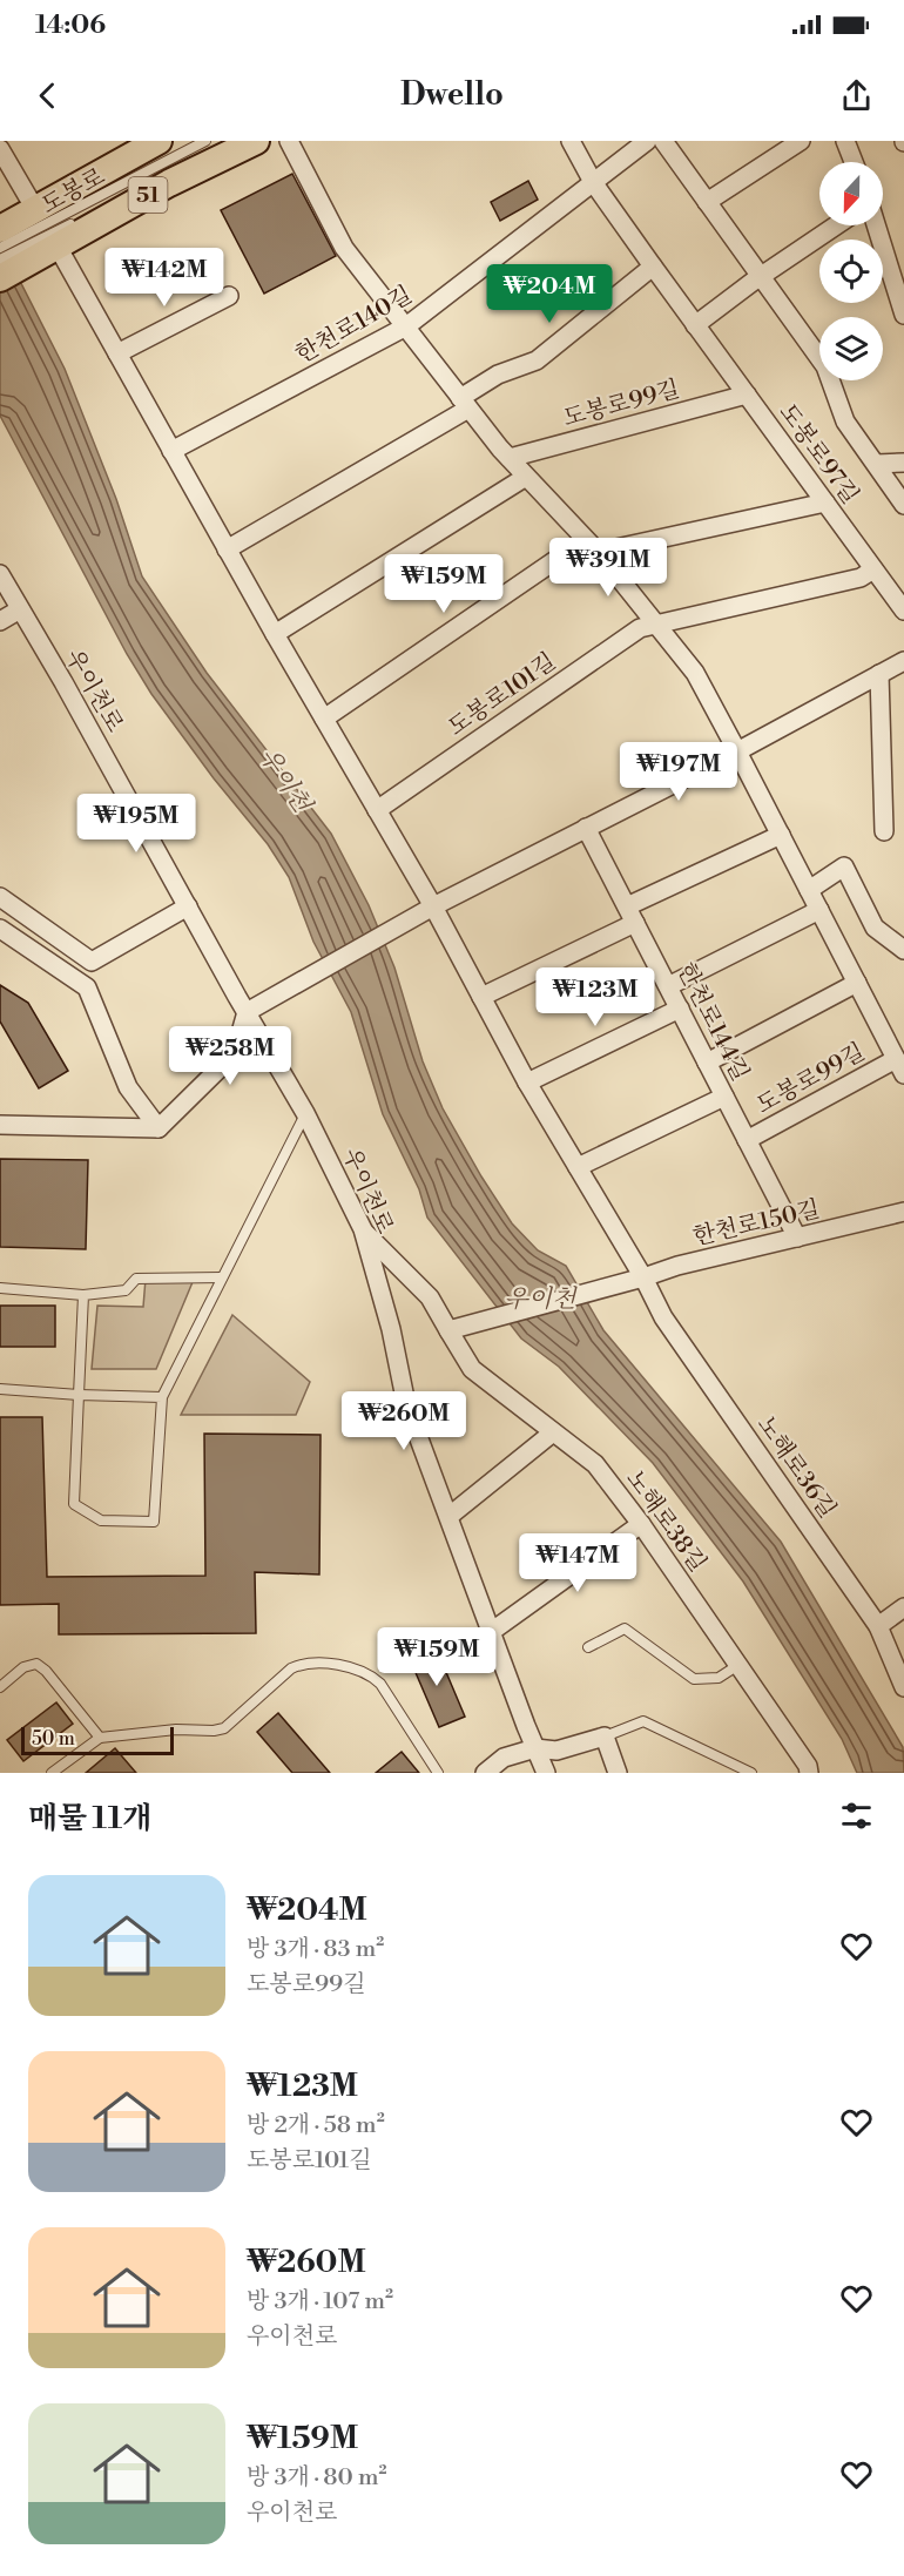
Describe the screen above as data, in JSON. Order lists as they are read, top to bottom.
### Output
{
  "streets": {
    "main road": ["도봉로", "51"],
    "street": [
      "한천로140길",
      "도봉로99길",
      "도봉로97길",
      "우이천로",
      "도봉로101길",
      "한천로144길",
      "한천로150길",
      "노해로36길",
      "노해로38길"
    ]
  },
  "crossings": [
    ["한천로140길", "도봉로99길"],
    ["한천로140길", "도봉로97길"],
    ["도봉로99길", "도봉로97길"],
    ["도봉로99길", "도봉로101길"],
    ["도봉로99길", "한천로144길"],
    ["한천로144길", "한천로150길"],
    ["한천로150길", "노해로36길"],
    ["한천로150길", "노해로38길"]
  ],
  "water": ["우이천"],
  "scale_bar": "50 m",
  "north": "bottom",
  "page": {
    "status": "14:06",
    "header": "Dwello",
    "price": [
      "₩142M",
      "₩204M",
      "₩391M",
      "₩159M",
      "₩197M",
      "₩195M",
      "₩123M",
      "₩258M",
      "₩260M",
      "₩147M",
      "₩159M"
    ],
    "scale": "50 m",
    "heading": "매물 11개",
    "list": [
      {
        "name": "₩204M",
        "note": "방 3개 · 83 m² · 도봉로99길"
      },
      {
        "name": "₩123M",
        "note": "방 2개 · 58 m² · 도봉로101길"
      },
      {
        "name": "₩260M",
        "note": "방 3개 · 107 m² · 우이천로"
      },
      {
        "name": "₩159M",
        "note": "방 3개 · 80 m² · 우이천로"
      }
    ]
  }
}
